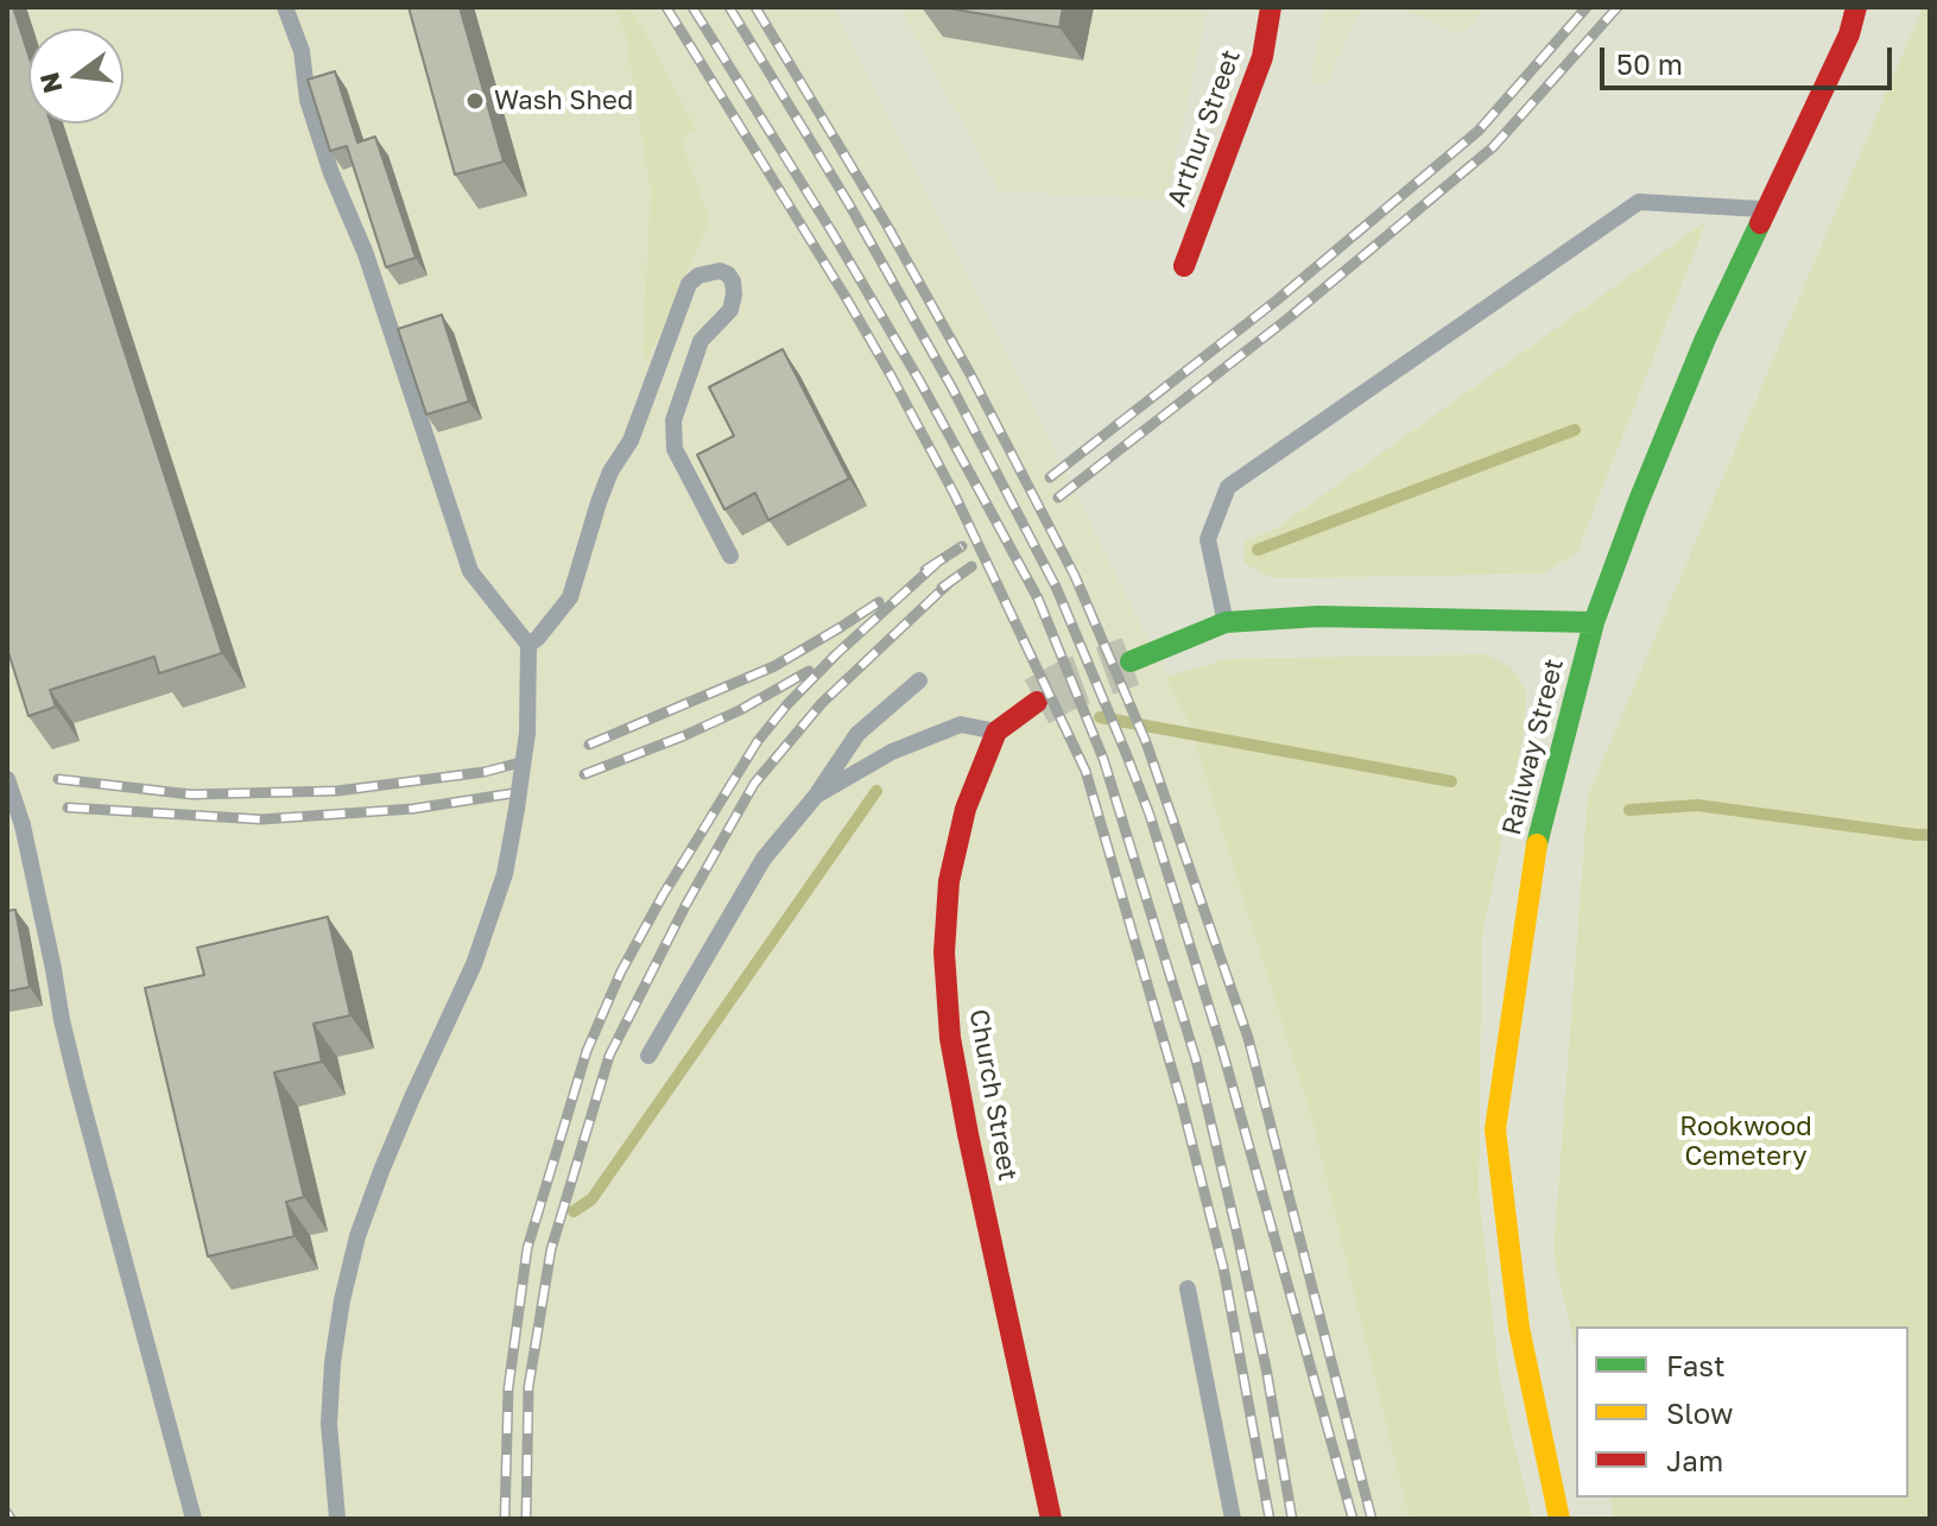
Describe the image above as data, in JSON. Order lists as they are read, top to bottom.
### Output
{
  "streets": {
    "main road": ["Arthur Street", "Railway Street", "Church Street"]
  },
  "parks": ["Rookwood Cemetery"],
  "places": ["Wash Shed"],
  "legend": ["Fast", "Slow", "Jam"],
  "scale_bar": "50 m",
  "north": "left"
}
